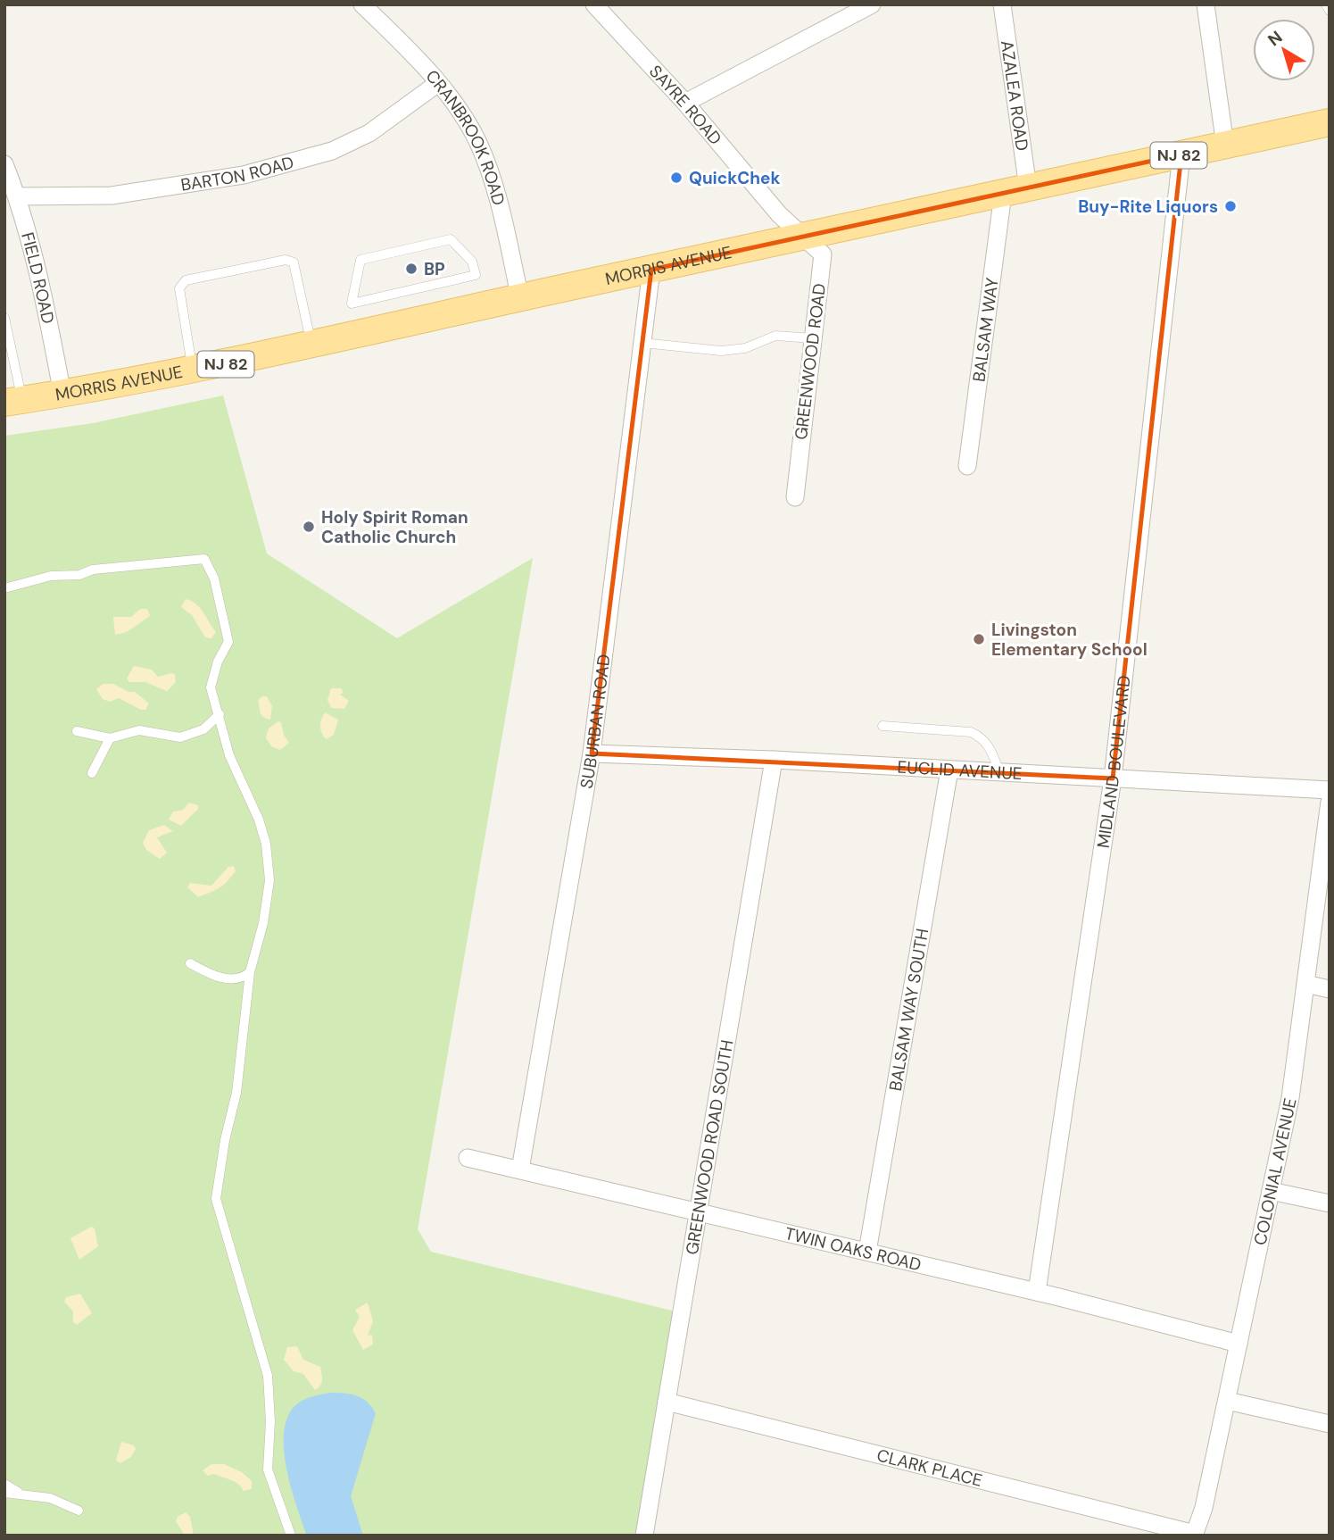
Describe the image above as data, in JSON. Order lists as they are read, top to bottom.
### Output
{
  "streets": {
    "main road": ["NJ 82", "MORRIS AVENUE"],
    "street": [
      "AZALEA ROAD",
      "SAYRE ROAD",
      "CRANBROOK ROAD",
      "BARTON ROAD",
      "FIELD ROAD",
      "BALSAM WAY",
      "GREENWOOD ROAD",
      "SUBURBAN ROAD",
      "MIDLAND BOULEVARD",
      "EUCLID AVENUE",
      "BALSAM WAY SOUTH",
      "GREENWOOD ROAD SOUTH",
      "COLONIAL AVENUE",
      "TWIN OAKS ROAD",
      "CLARK PLACE"
    ]
  },
  "crossings": [
    ["AZALEA ROAD", "MORRIS AVENUE"],
    ["AZALEA ROAD", "BALSAM WAY"],
    ["SAYRE ROAD", "MORRIS AVENUE"],
    ["SAYRE ROAD", "GREENWOOD ROAD"],
    ["CRANBROOK ROAD", "BARTON ROAD"],
    ["CRANBROOK ROAD", "MORRIS AVENUE"],
    ["BARTON ROAD", "FIELD ROAD"],
    ["MORRIS AVENUE", "FIELD ROAD"],
    ["MORRIS AVENUE", "BALSAM WAY"],
    ["MORRIS AVENUE", "GREENWOOD ROAD"],
    ["MORRIS AVENUE", "SUBURBAN ROAD"],
    ["MORRIS AVENUE", "MIDLAND BOULEVARD"],
    ["SUBURBAN ROAD", "EUCLID AVENUE"],
    ["SUBURBAN ROAD", "TWIN OAKS ROAD"],
    ["MIDLAND BOULEVARD", "EUCLID AVENUE"],
    ["MIDLAND BOULEVARD", "TWIN OAKS ROAD"],
    ["EUCLID AVENUE", "BALSAM WAY SOUTH"],
    ["EUCLID AVENUE", "GREENWOOD ROAD SOUTH"],
    ["BALSAM WAY SOUTH", "TWIN OAKS ROAD"],
    ["GREENWOOD ROAD SOUTH", "TWIN OAKS ROAD"],
    ["GREENWOOD ROAD SOUTH", "CLARK PLACE"],
    ["COLONIAL AVENUE", "TWIN OAKS ROAD"],
    ["COLONIAL AVENUE", "CLARK PLACE"]
  ],
  "places": [
    "QuickChek",
    "Buy-Rite Liquors",
    "BP",
    "Holy Spirit Roman Catholic Church",
    "Livingston Elementary School"
  ],
  "north": "top left"
}
